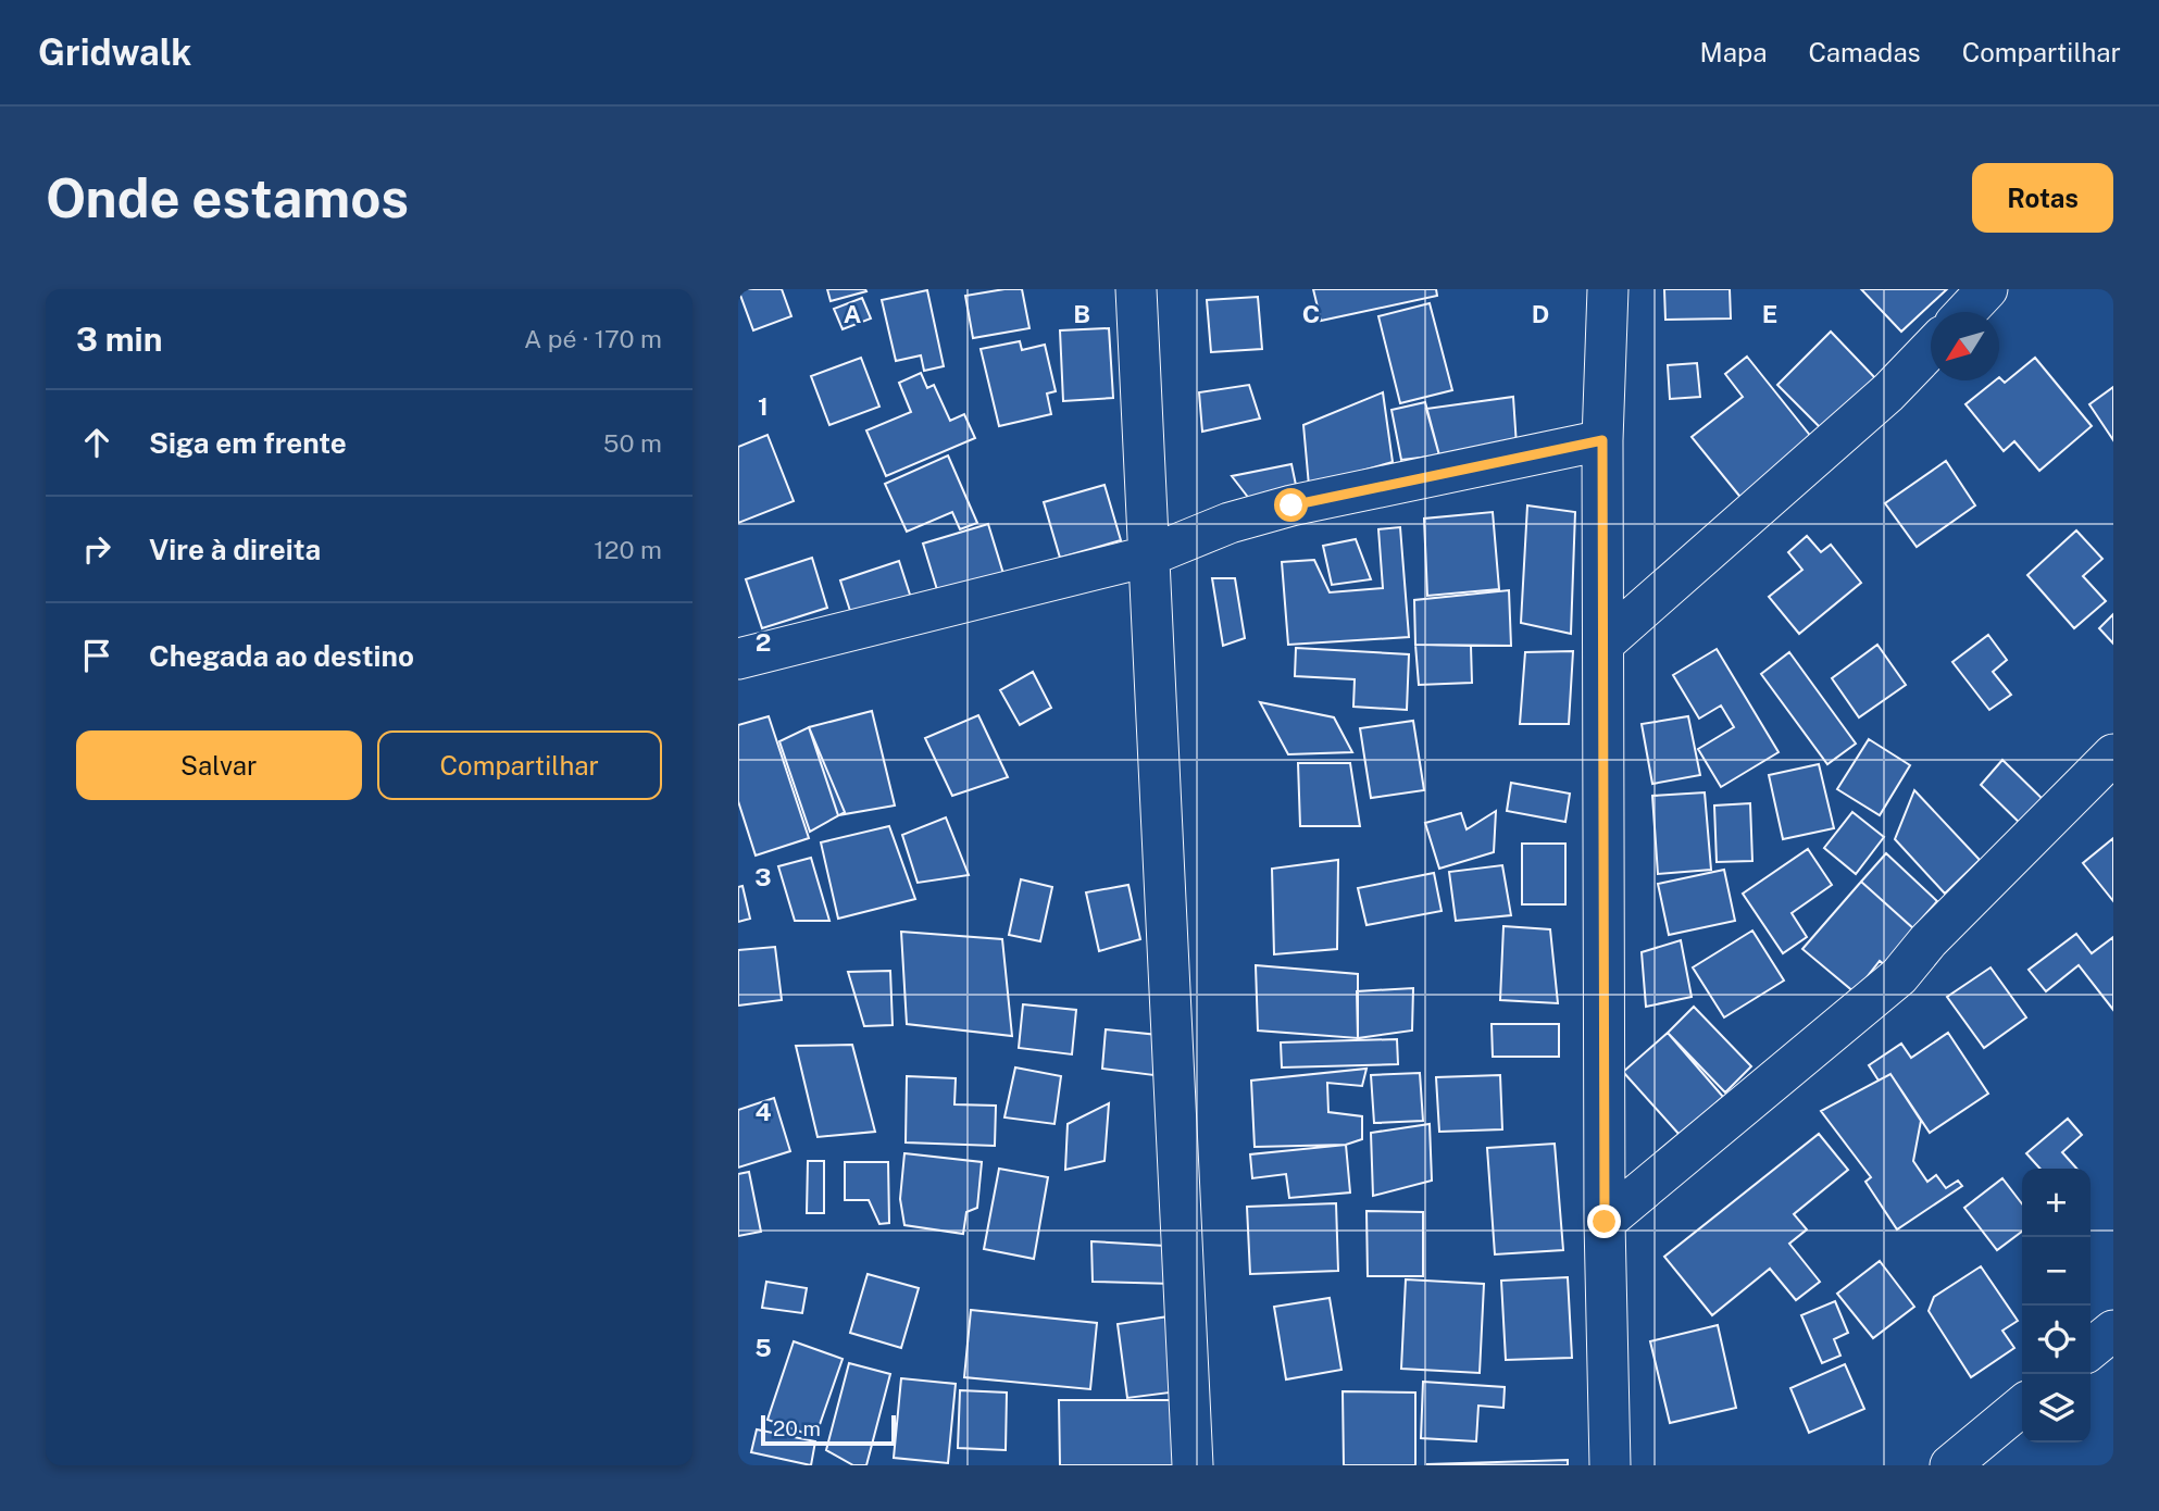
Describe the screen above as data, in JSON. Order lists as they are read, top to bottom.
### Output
{
  "scale_bar": "20 m",
  "north": "bottom left",
  "page": {
    "header": "Gridwalk",
    "nav": ["Mapa", "Camadas", "Compartilhar"],
    "buttons": [
      "Rotas",
      ["Salvar", "Compartilhar"]
    ],
    "title": "Onde estamos",
    "heading": ["3 min", "A pé · 170 m"],
    "list": [
      ["Siga em frente", "50 m"],
      ["Vire à direita", "120 m"],
      "Chegada ao destino"
    ],
    "map_buttons": ["+", "−"],
    "scale": "20 m"
  },
  "grid": {
    "columns": [
      "A",
      "B",
      "C",
      "D",
      "E"
    ],
    "rows": [
      "1",
      "2",
      "3",
      "4",
      "5"
    ]
  }
}
